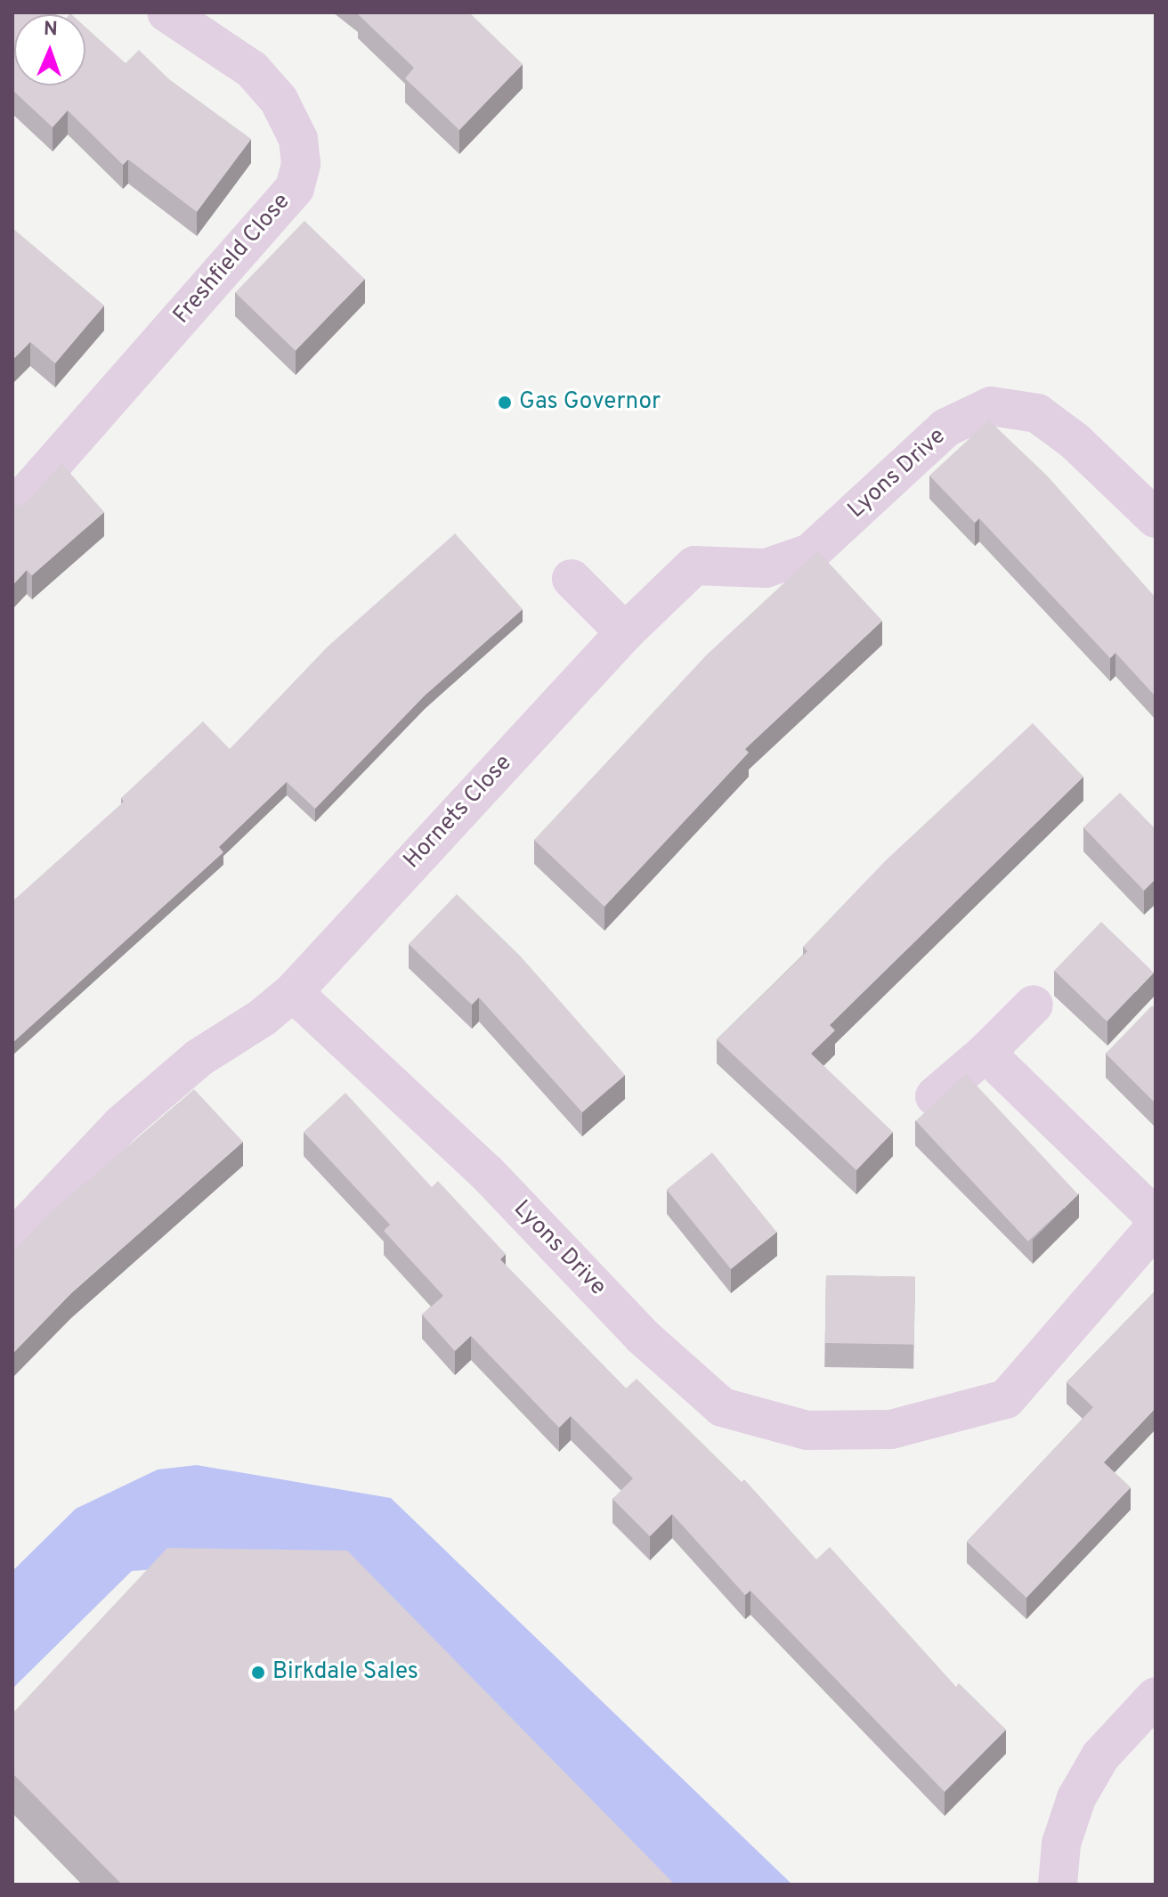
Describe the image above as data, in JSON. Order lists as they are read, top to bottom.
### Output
{
  "streets": {
    "street": ["Freshfield Close", "Lyons Drive", "Hornets Close"]
  },
  "crossings": [
    ["Lyons Drive", "Hornets Close"]
  ],
  "places": ["Gas Governor", "Birkdale Sales"],
  "north": "top"
}
